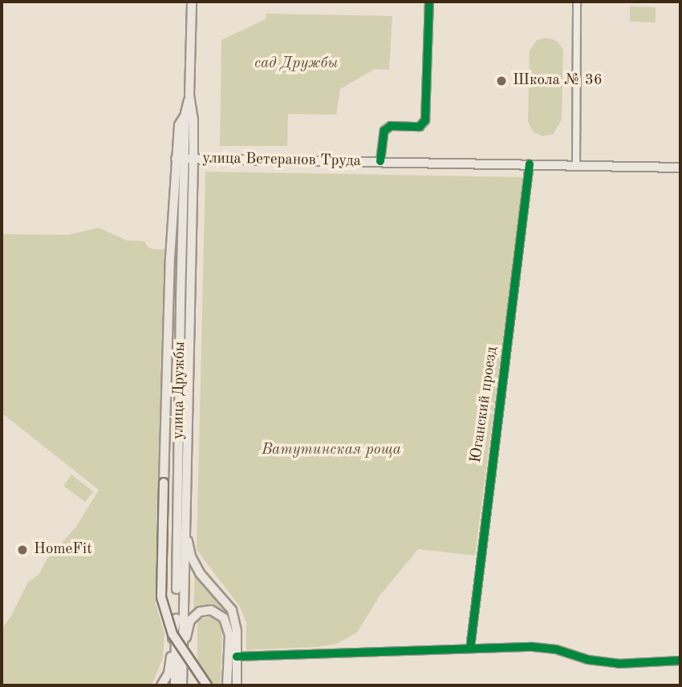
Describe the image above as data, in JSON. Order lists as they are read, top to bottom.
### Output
{
  "streets": {
    "main road": ["улица Ветеранов Труда", "улица Дружбы"],
    "street": ["Юганский проезд"]
  },
  "crossings": [
    ["улица Ветеранов Труда", "улица Дружбы"],
    ["улица Ветеранов Труда", "Юганский проезд"]
  ],
  "parks": ["сад Дружбы", "Ватутинская роща"],
  "places": ["Школа № 36", "HomeFit"]
}
